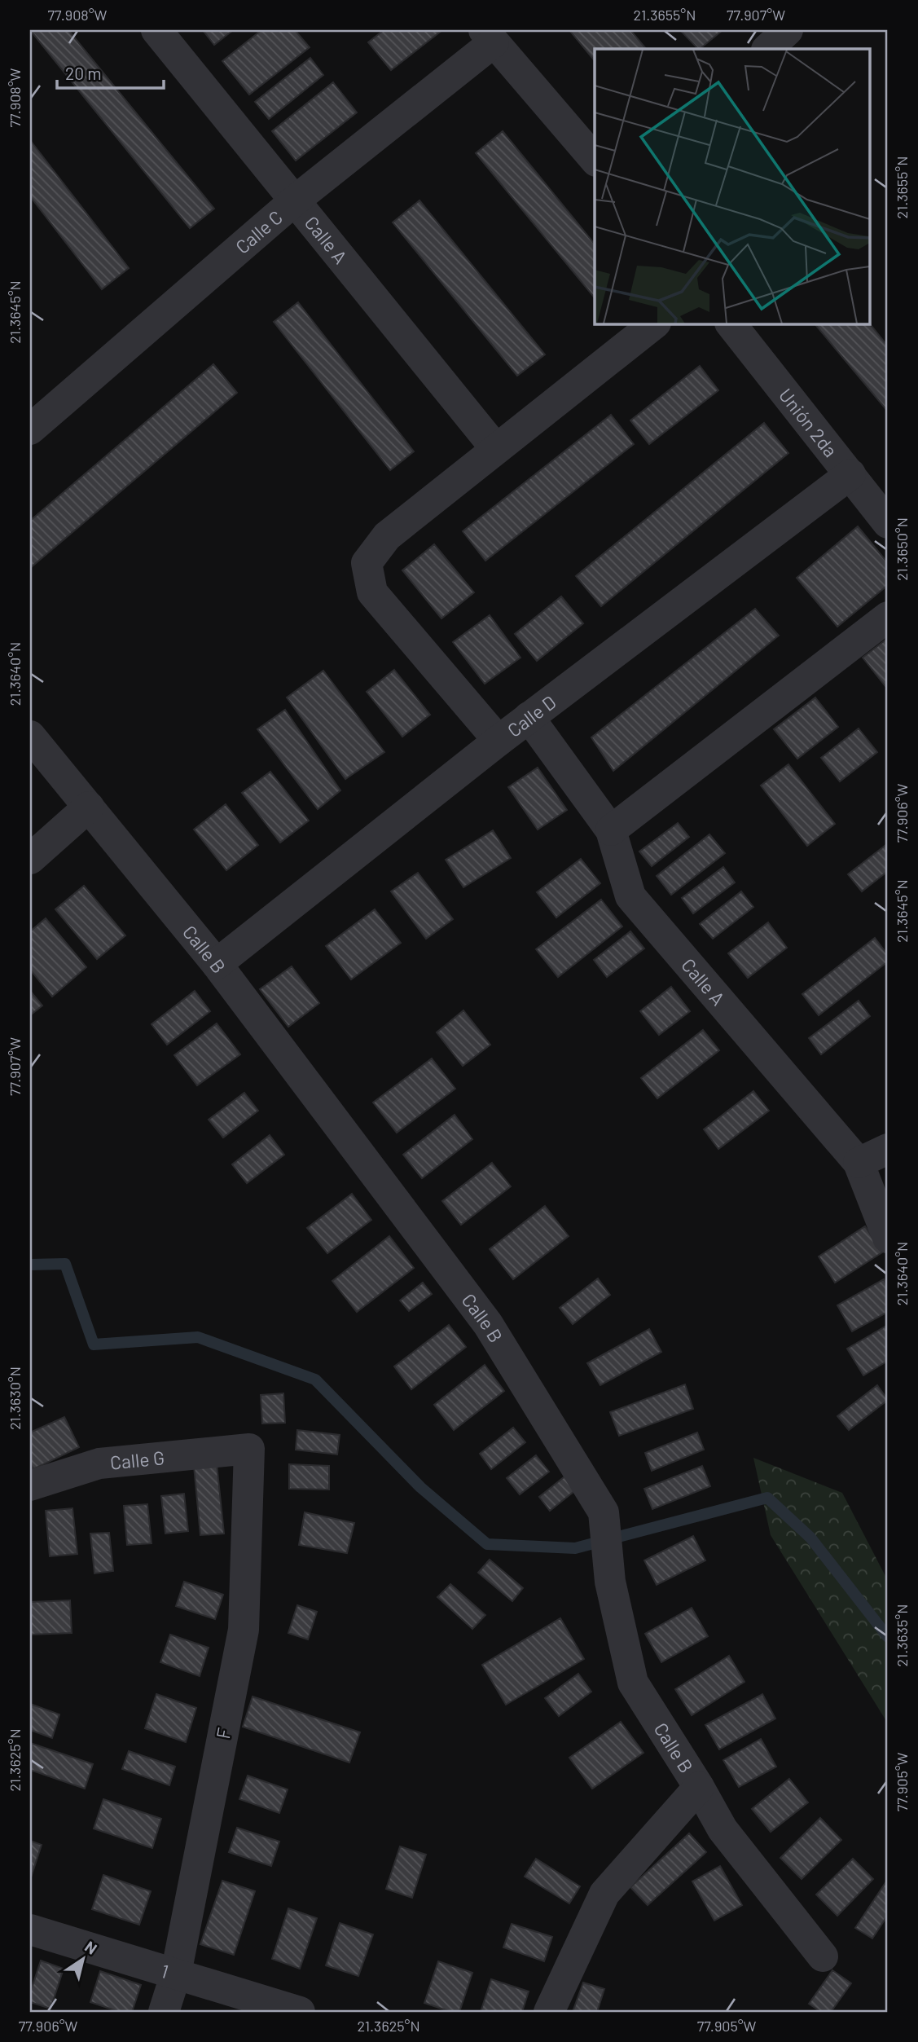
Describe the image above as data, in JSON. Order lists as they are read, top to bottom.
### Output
{
  "streets": {
    "street": [
      "Calle C",
      "Calle A",
      "Unión 2da",
      "Calle D",
      "Calle B",
      "Calle G",
      "F",
      "1"
    ]
  },
  "crossings": [
    ["Calle C", "Calle A"],
    ["Calle A", "Calle D"],
    ["Unión 2da", "Calle D"],
    ["Calle D", "Calle B"],
    ["Calle G", "F"],
    ["F", "1"]
  ],
  "scale_bar": "20 m",
  "north": "top right",
  "coordinates": [
    "77.908°W",
    "21.3655°N",
    "77.907°W",
    "21.3645°N",
    "21.3650°N",
    "21.3640°N",
    "77.906°W",
    "21.3630°N",
    "21.3635°N",
    "21.3625°N",
    "77.905°W"
  ]
}
